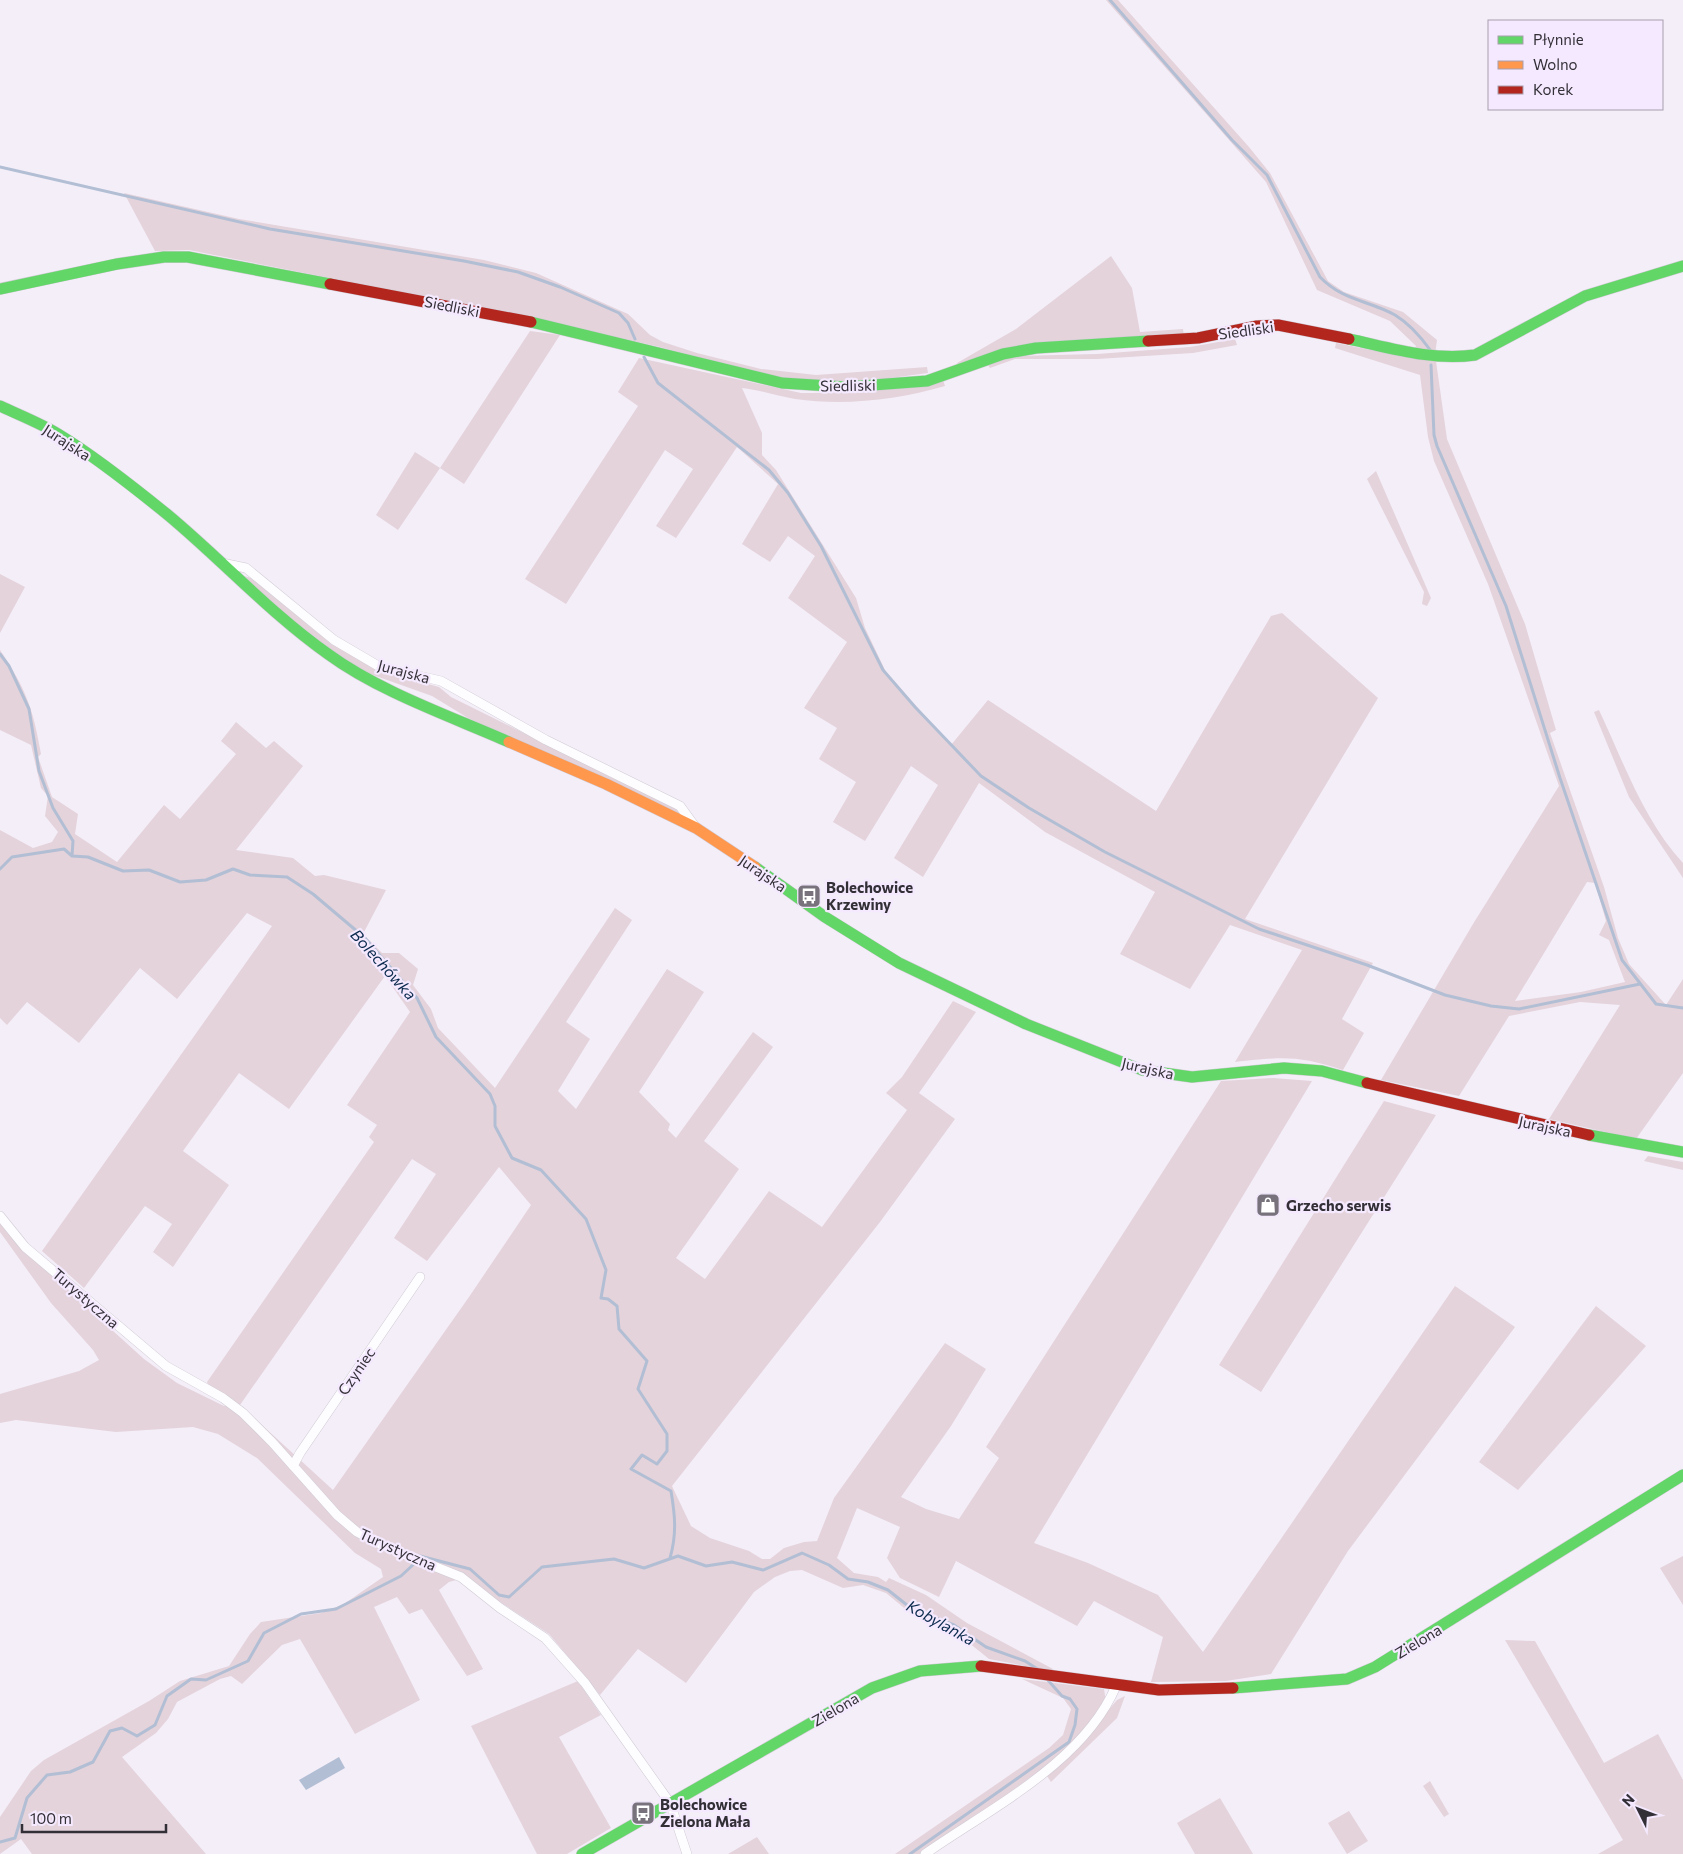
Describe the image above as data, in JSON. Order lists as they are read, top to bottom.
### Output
{
  "streets": {
    "street": [
      "Siedliski",
      "Jurajska",
      "Turystyczna",
      "Czyniec",
      "Zielona"
    ]
  },
  "crossings": [
    ["Turystyczna", "Czyniec"],
    ["Turystyczna", "Zielona"]
  ],
  "water": ["Bolechówka", "Kobylanka"],
  "places": {
    "bus stop": ["Bolechowice Krzewiny", "Bolechowice Zielona Mała"],
    "shop": ["Grzecho serwis"]
  },
  "legend": ["Płynnie", "Wolno", "Korek"],
  "scale_bar": "100 m",
  "north": "top left"
}
